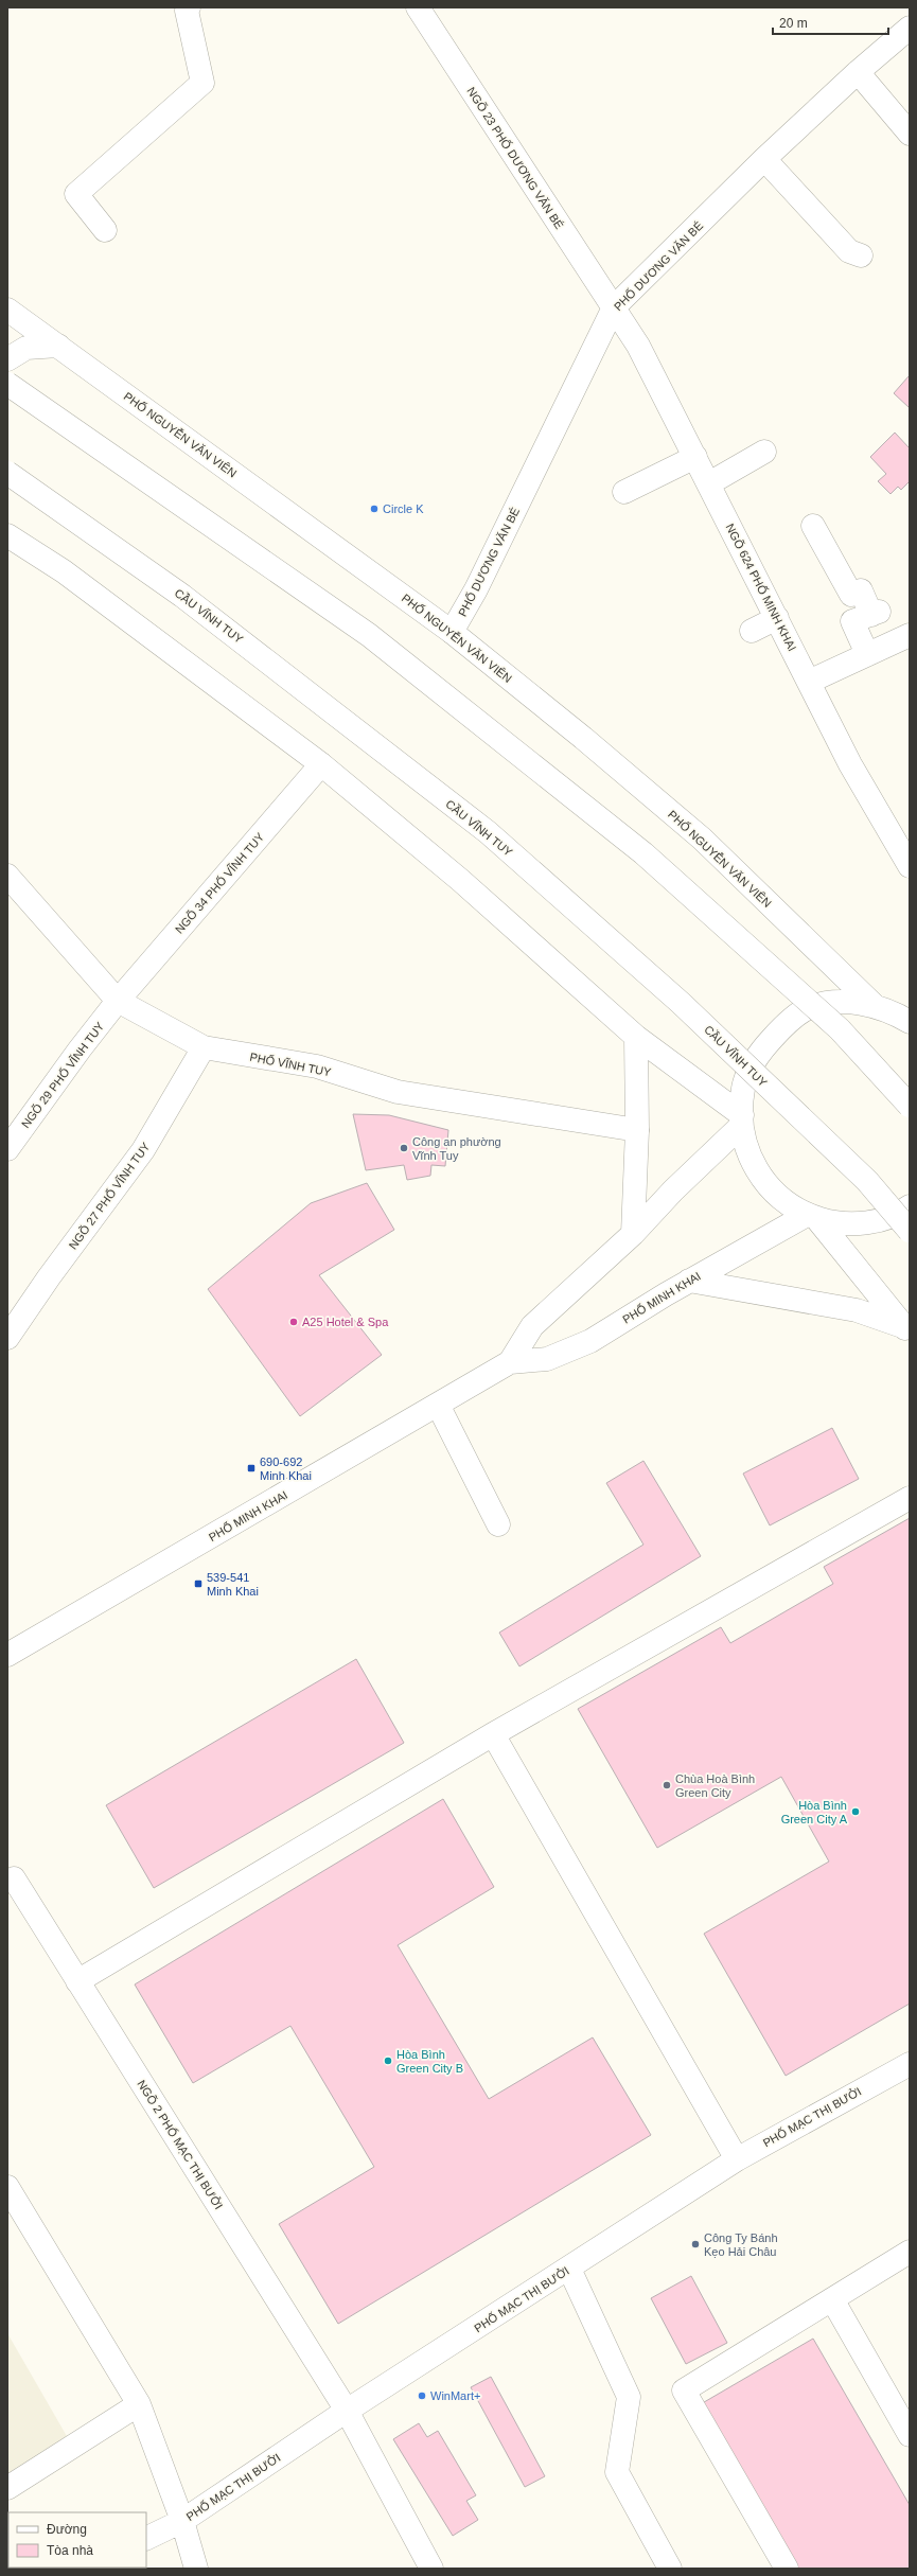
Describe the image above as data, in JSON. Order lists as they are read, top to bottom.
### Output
{
  "streets": {
    "main road": [
      "NGÕ 23 PHỐ DƯƠNG VĂN BÉ",
      "PHỐ DƯƠNG VĂN BÉ",
      "PHỐ NGUYỄN VĂN VIÊN",
      "NGÕ 624 PHỐ MINH KHAI",
      "CẦU VĨNH TUY",
      "NGÕ 34 PHỐ VĨNH TUY",
      "PHỐ VĨNH TUY",
      "NGÕ 29 PHỐ VĨNH TUY",
      "NGÕ 27 PHỐ VĨNH TUY",
      "PHỐ MINH KHAI",
      "PHỐ MẠC THỊ BƯỞI",
      "NGÕ 2 PHỐ MẠC THỊ BƯỞI"
    ]
  },
  "crossings": [
    ["NGÕ 23 PHỐ DƯƠNG VĂN BÉ", "PHỐ DƯƠNG VĂN BÉ"],
    ["NGÕ 23 PHỐ DƯƠNG VĂN BÉ", "NGÕ 624 PHỐ MINH KHAI"],
    ["PHỐ DƯƠNG VĂN BÉ", "PHỐ NGUYỄN VĂN VIÊN"],
    ["PHỐ DƯƠNG VĂN BÉ", "NGÕ 624 PHỐ MINH KHAI"],
    ["NGÕ 34 PHỐ VĨNH TUY", "PHỐ VĨNH TUY"],
    ["NGÕ 34 PHỐ VĨNH TUY", "NGÕ 29 PHỐ VĨNH TUY"],
    ["PHỐ VĨNH TUY", "NGÕ 29 PHỐ VĨNH TUY"],
    ["PHỐ VĨNH TUY", "NGÕ 27 PHỐ VĨNH TUY"],
    ["PHỐ MẠC THỊ BƯỞI", "NGÕ 2 PHỐ MẠC THỊ BƯỞI"]
  ],
  "places": {
    "other": [
      "Circle K",
      "Công an phường Vĩnh Tuy",
      "A25 Hotel & Spa",
      "Chùa Hoà Bình Green City",
      "Hòa Bình Green City A",
      "Hòa Bình Green City B",
      "Công Ty Bánh Kẹo Hải Châu",
      "WinMart+"
    ],
    "transit": ["690-692 Minh Khai", "539-541 Minh Khai"]
  },
  "legend": ["Đường", "Tòa nhà"],
  "scale_bar": "20 m"
}
